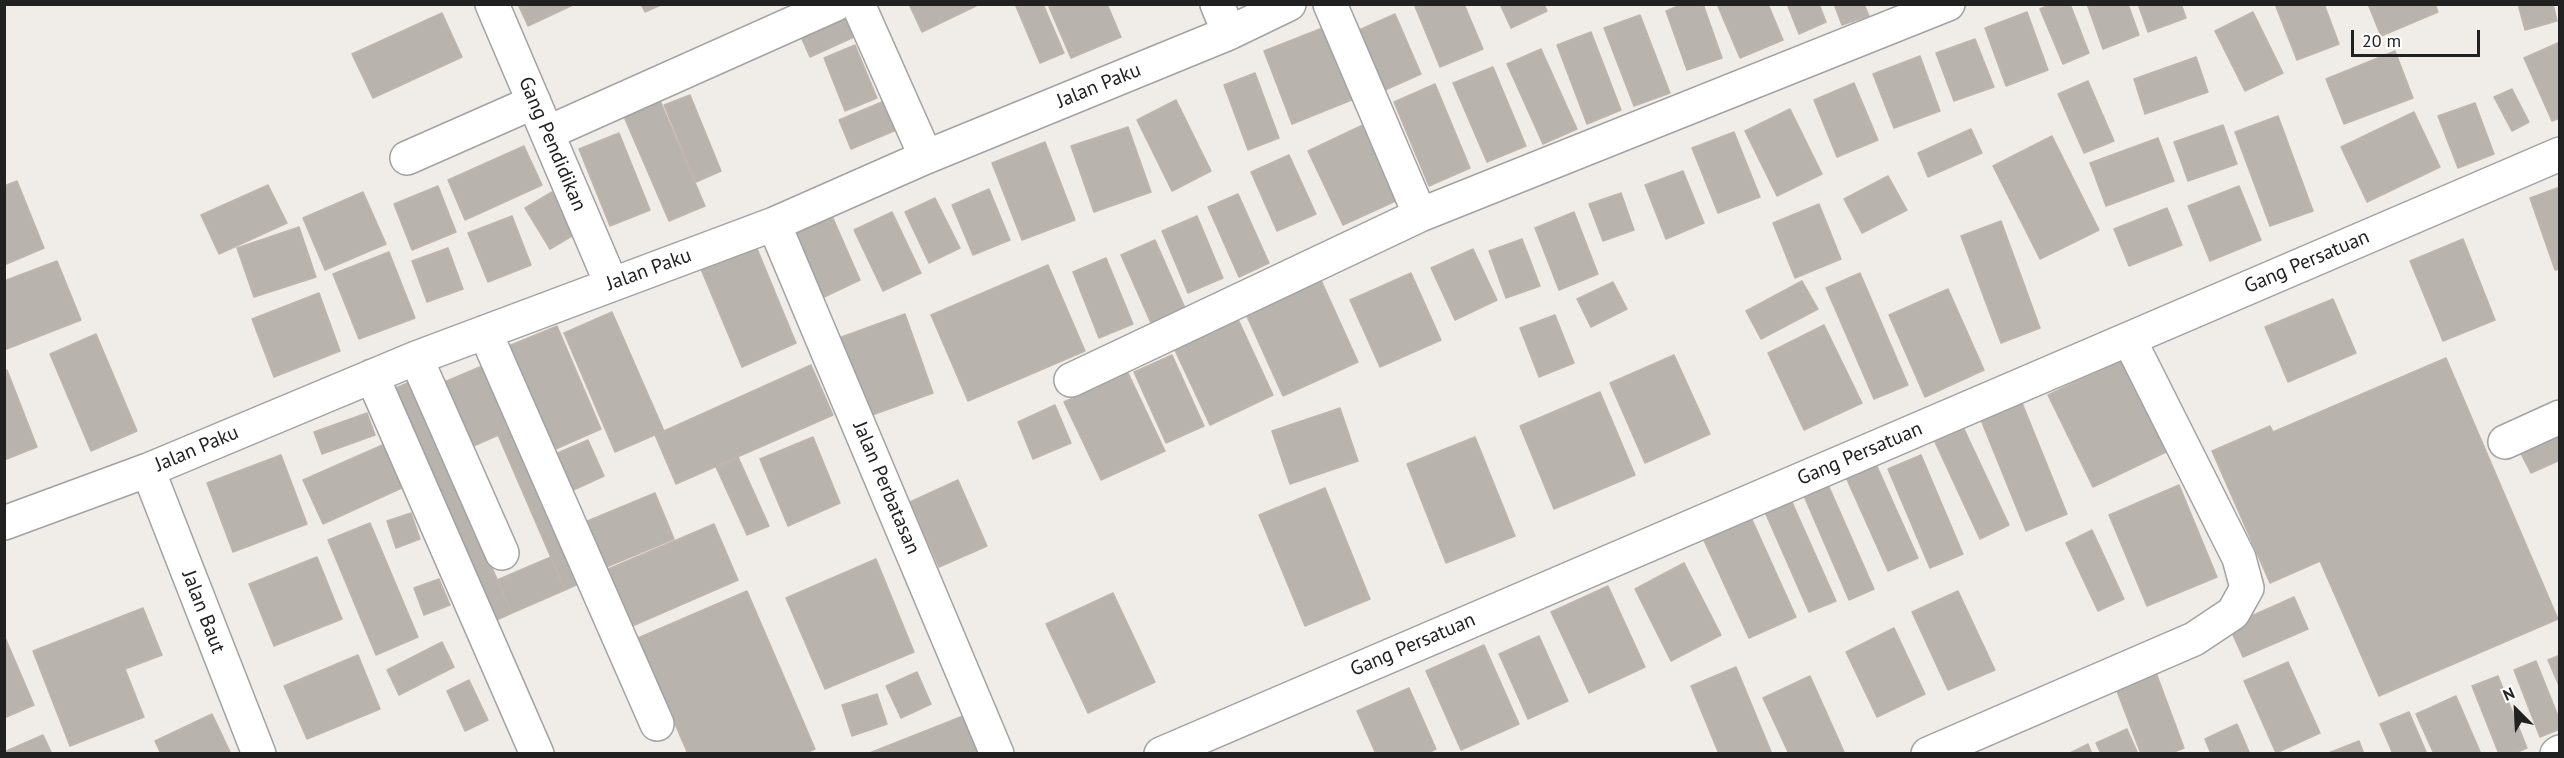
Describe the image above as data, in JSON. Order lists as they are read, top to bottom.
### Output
{
  "streets": {
    "street": [
      "Jalan Paku",
      "Gang Pendidikan",
      "Gang Persatuan",
      "Jalan Perbatasan",
      "Jalan Baut"
    ]
  },
  "crossings": [
    ["Jalan Paku", "Gang Pendidikan"],
    ["Jalan Paku", "Jalan Perbatasan"],
    ["Jalan Paku", "Jalan Baut"]
  ],
  "scale_bar": "20 m",
  "north": "top left"
}
